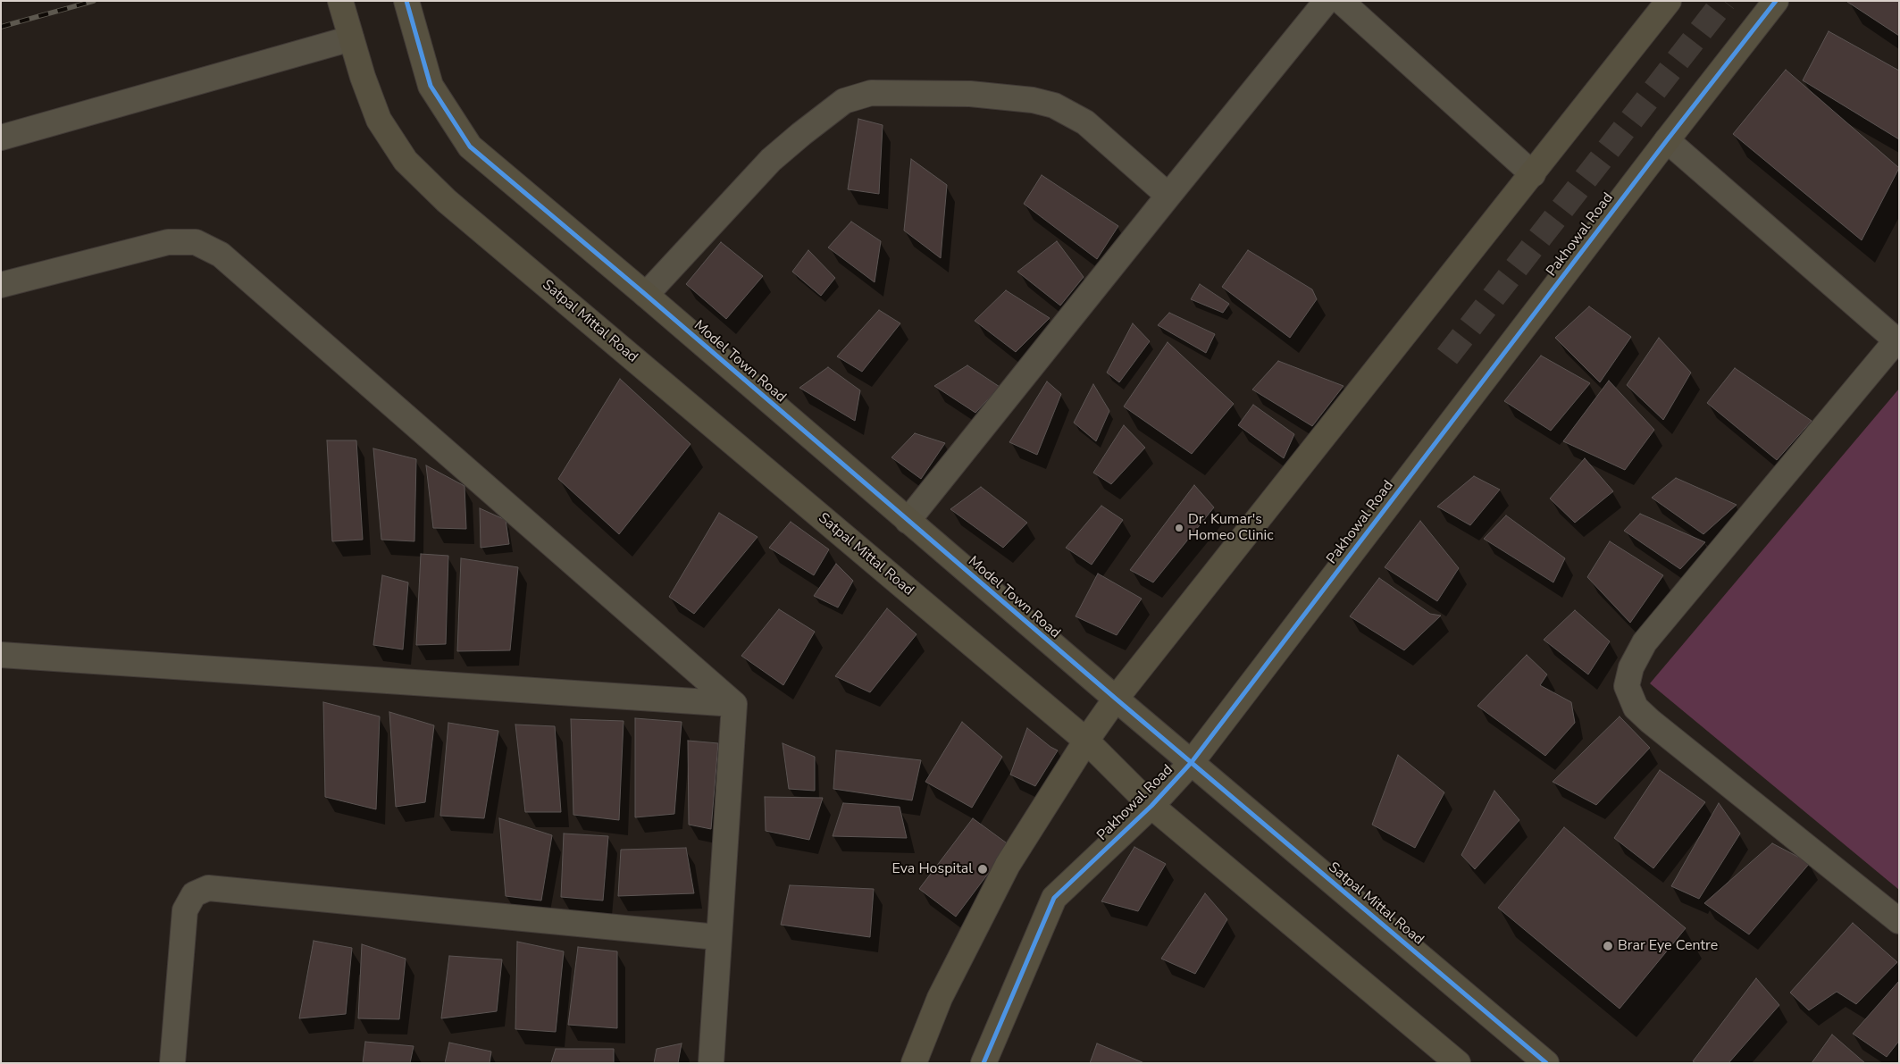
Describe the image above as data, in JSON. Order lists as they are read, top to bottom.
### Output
{
  "streets": {
    "street": ["Pakhowal Road", "Satpal Mittal Road", "Model Town Road"]
  },
  "crossings": [
    ["Pakhowal Road", "Satpal Mittal Road"],
    ["Pakhowal Road", "Model Town Road"],
    ["Satpal Mittal Road", "Model Town Road"]
  ],
  "places": ["Dr. Kumar's Homeo Clinic", "Eva Hospital", "Brar Eye Centre"]
}
